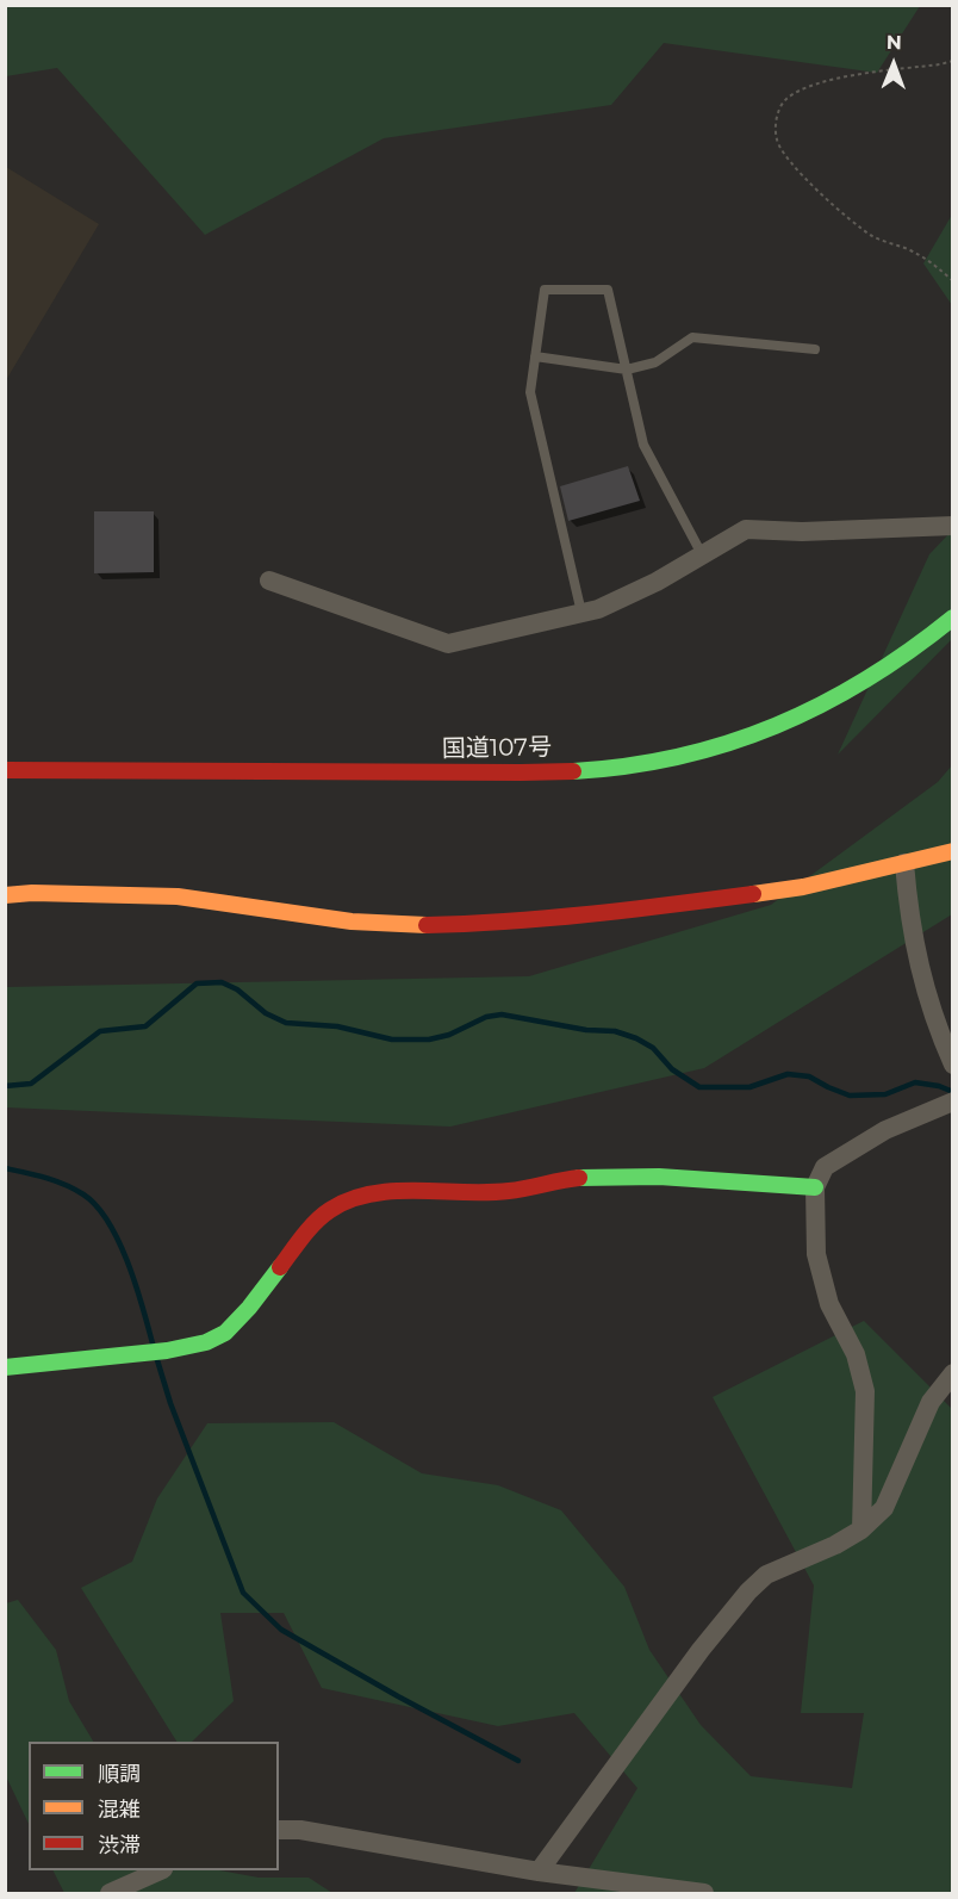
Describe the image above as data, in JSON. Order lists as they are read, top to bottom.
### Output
{
  "streets": {
    "main road": ["国道107号"]
  },
  "legend": ["順調", "混雑", "渋滞"],
  "north": "top"
}
